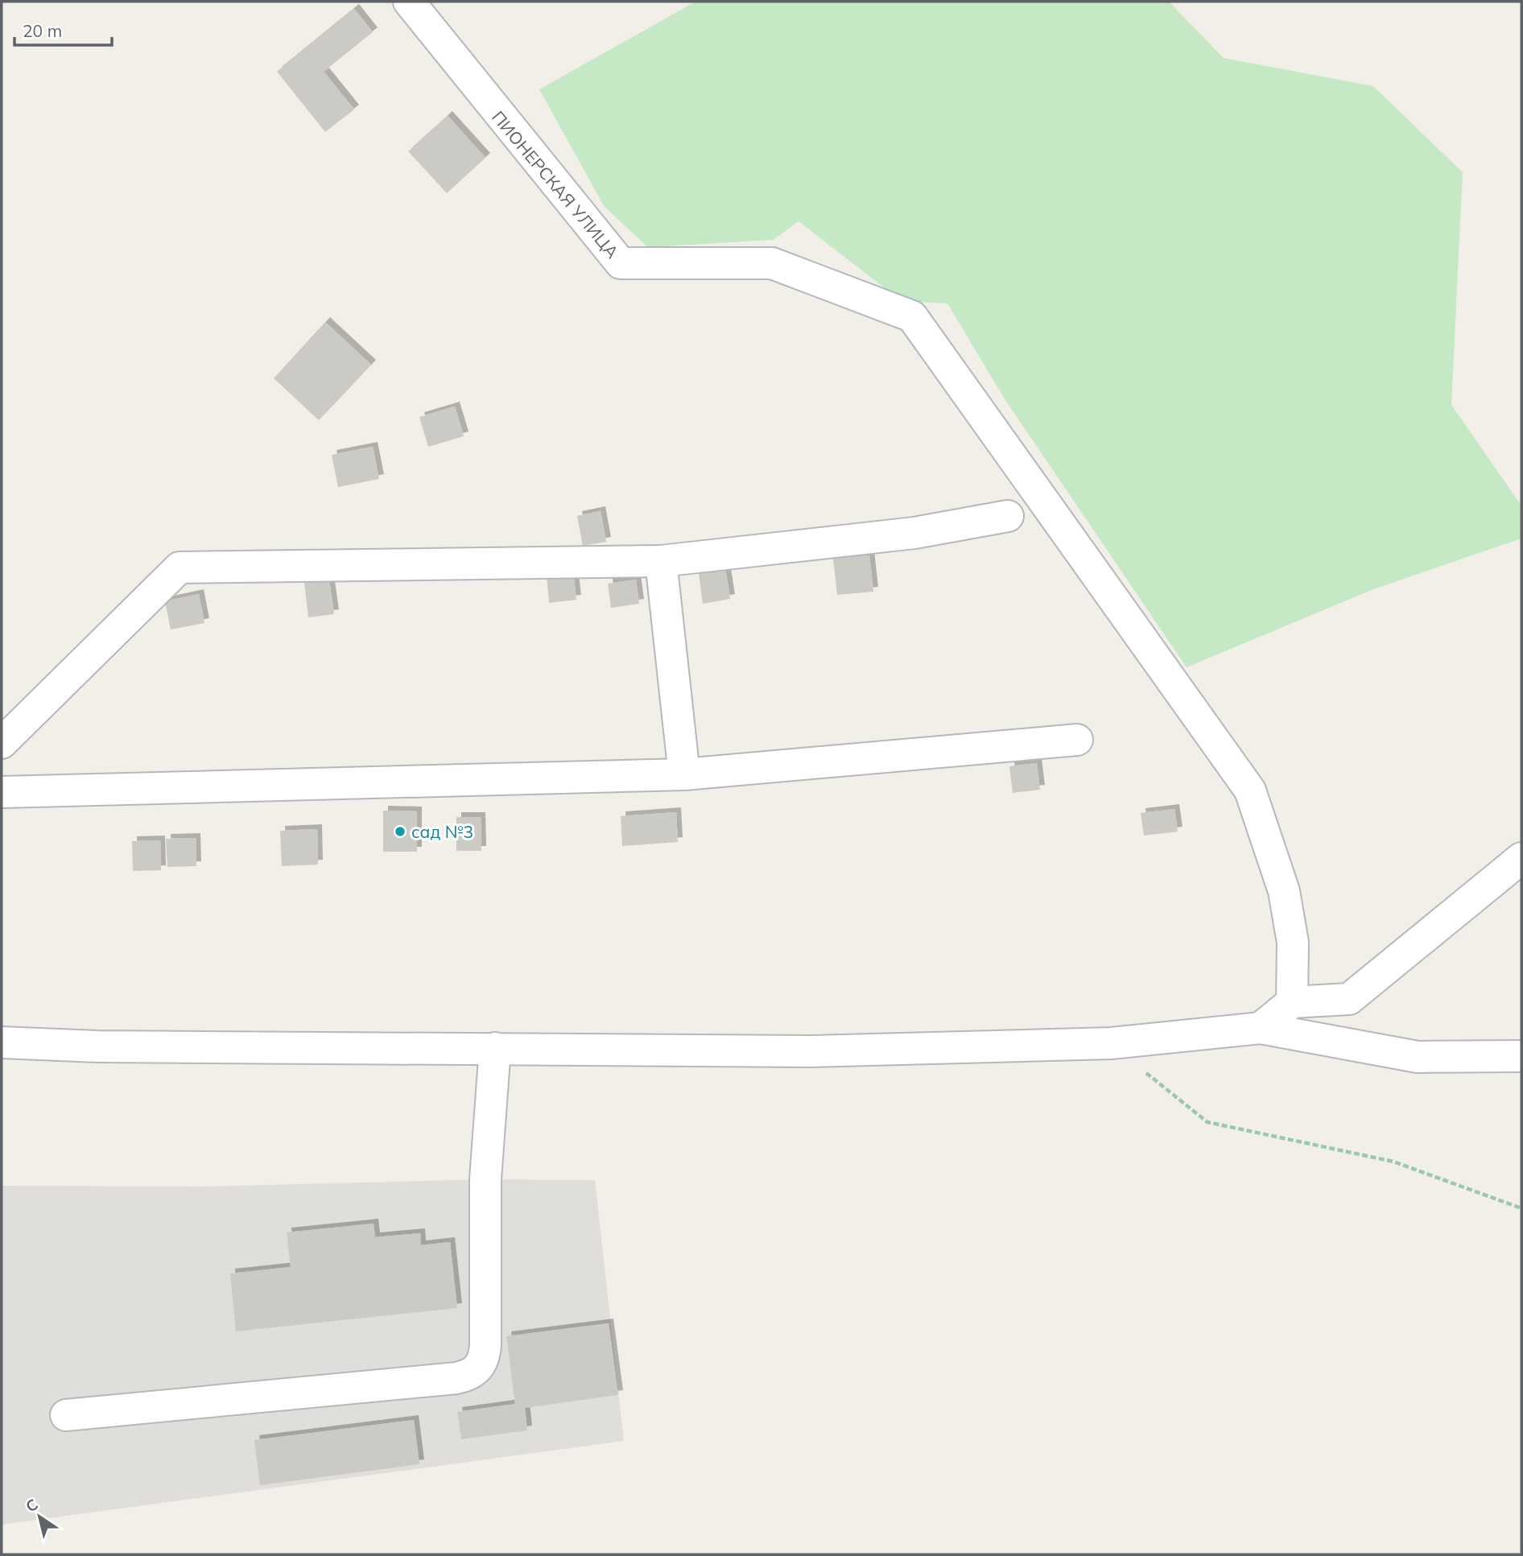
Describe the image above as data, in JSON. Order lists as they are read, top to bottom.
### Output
{
  "streets": {
    "street": ["ПИОНЕРСКАЯ УЛИЦА"]
  },
  "places": ["сад №3"],
  "scale_bar": "20 m",
  "north": "top left"
}
